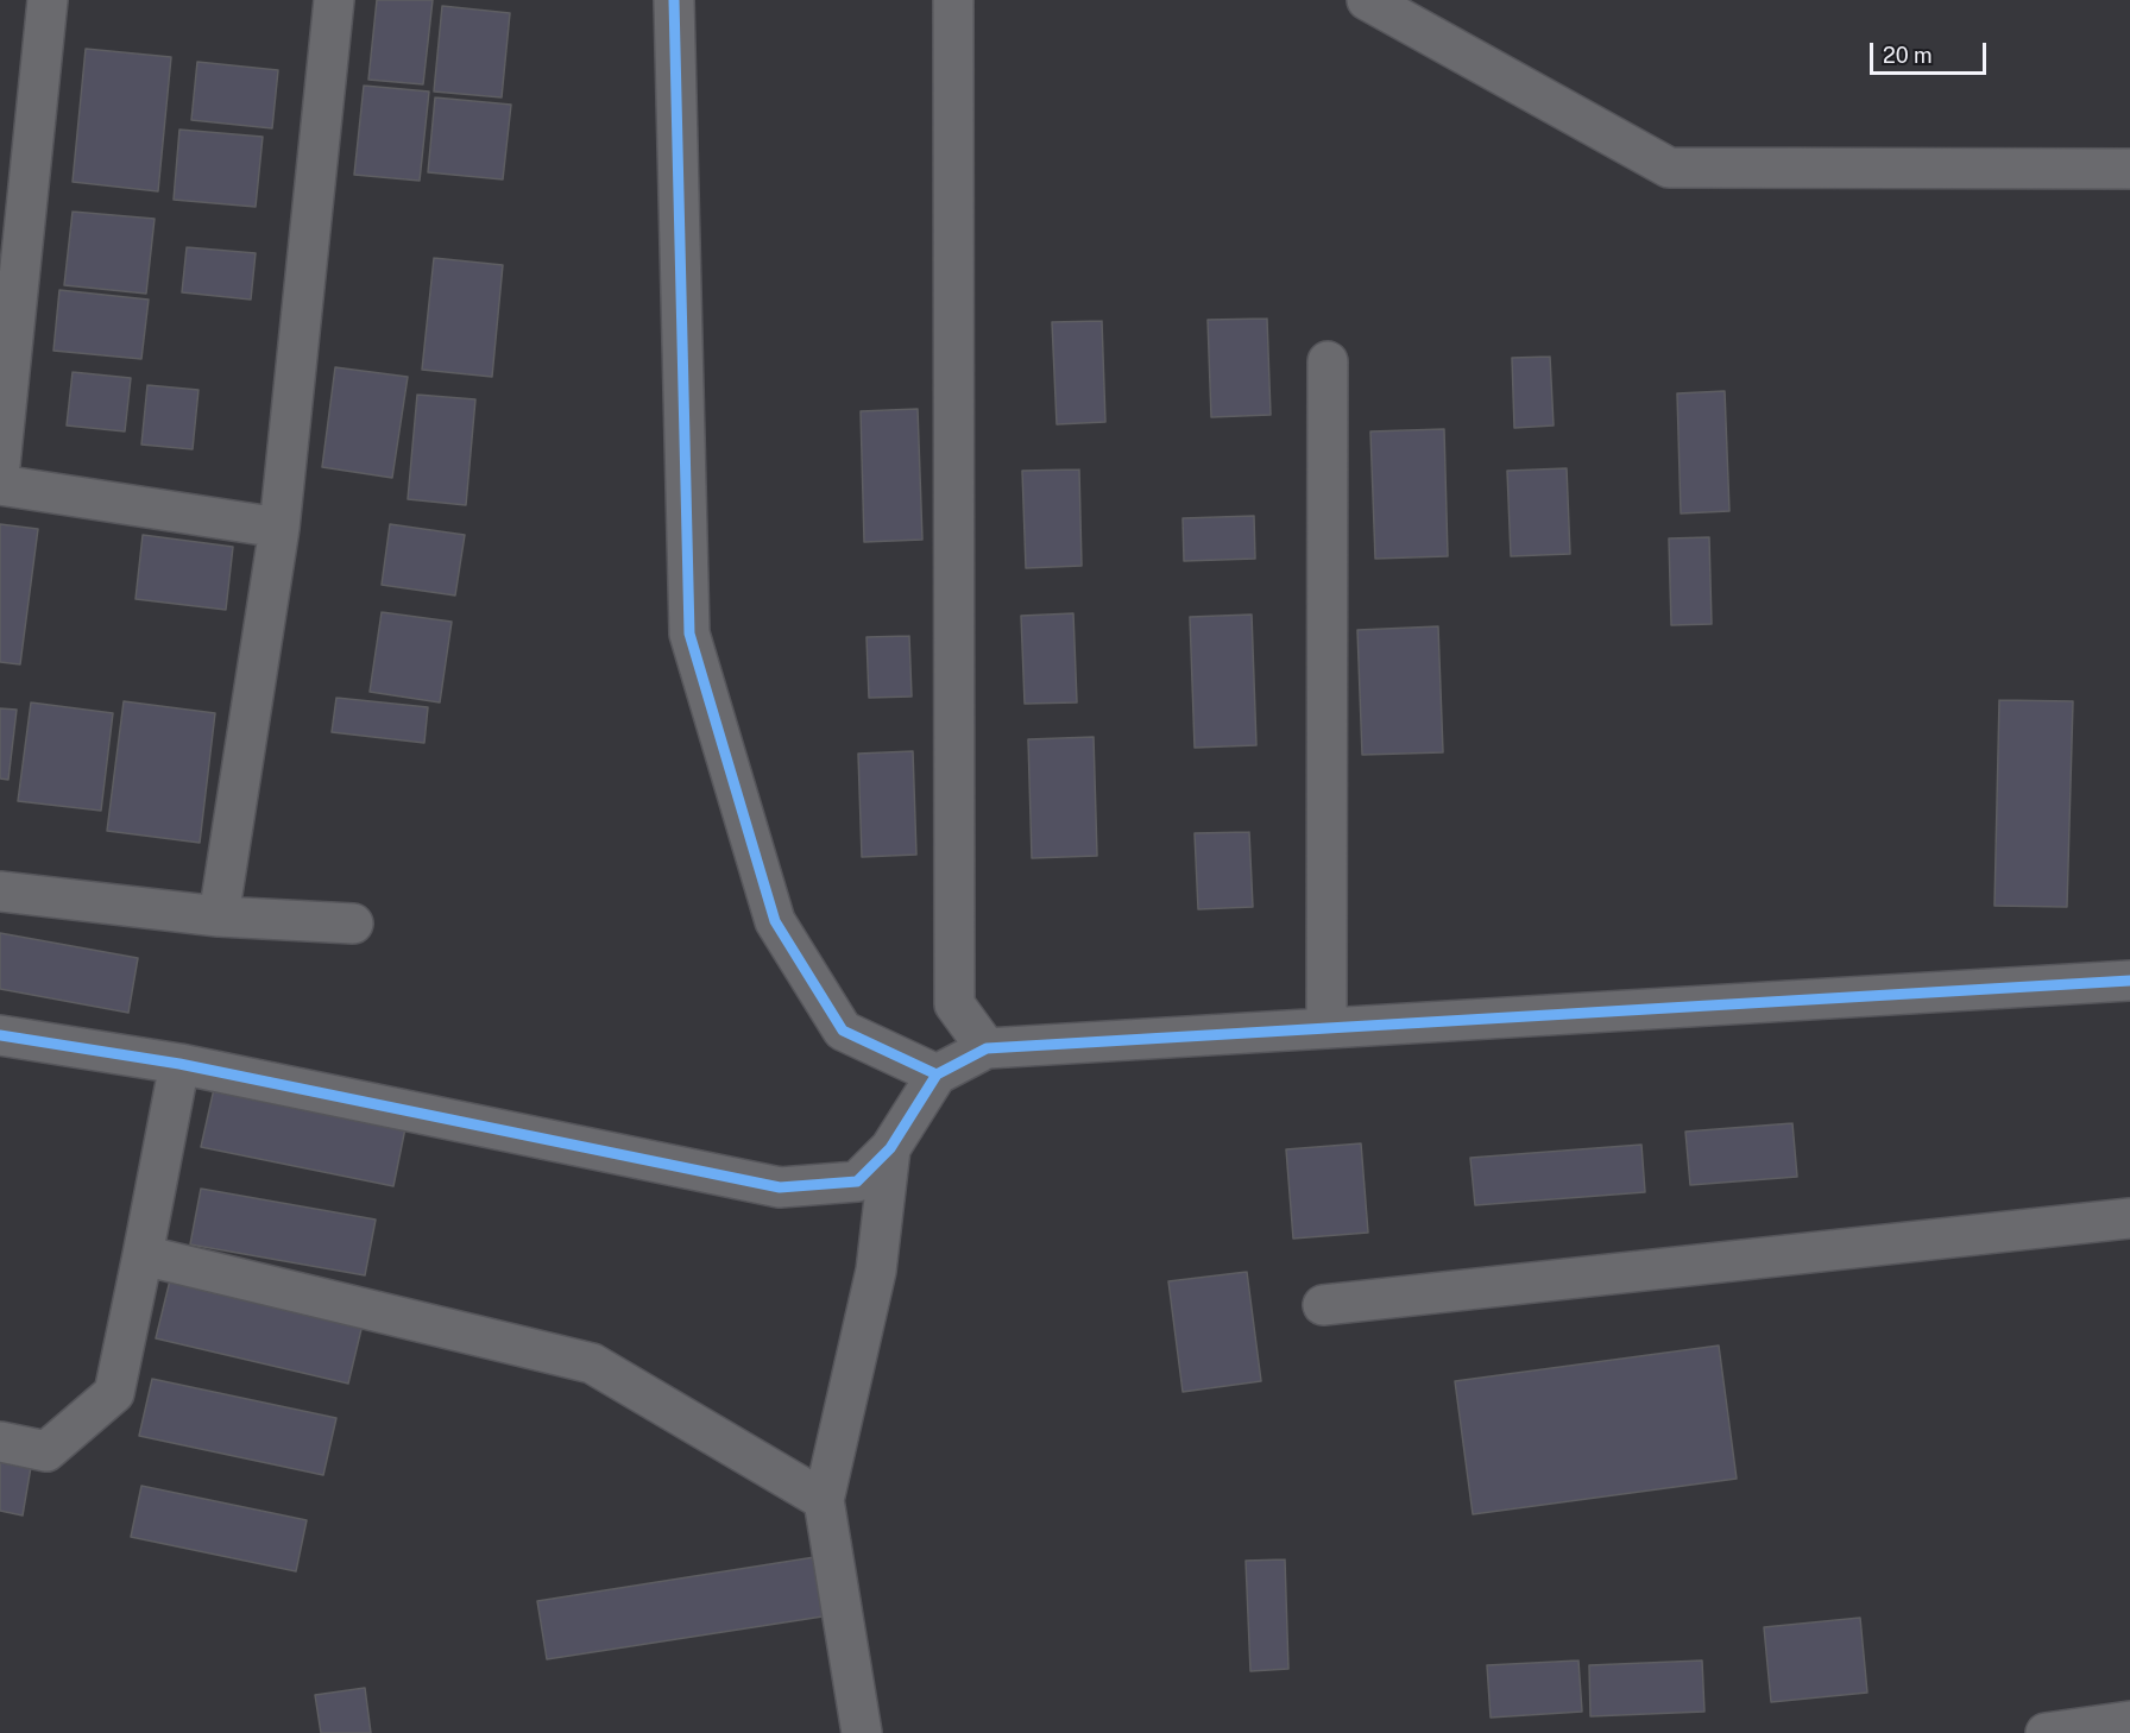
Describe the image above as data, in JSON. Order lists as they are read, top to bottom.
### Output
{
  "scale_bar": "20 m"
}
